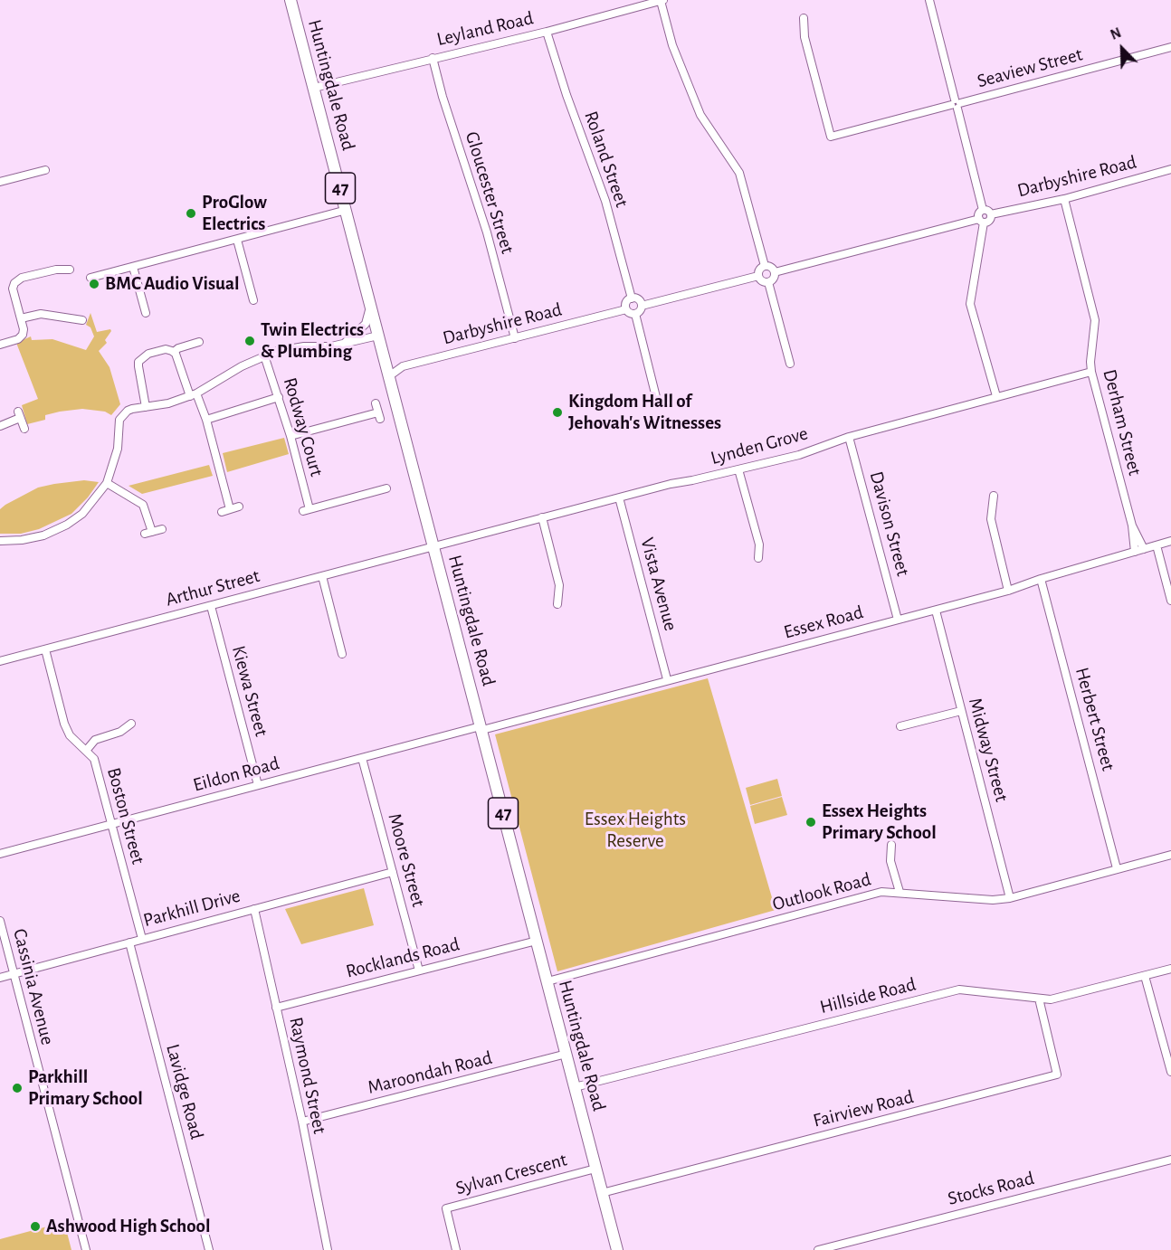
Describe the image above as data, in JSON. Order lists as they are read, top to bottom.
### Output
{
  "streets": {
    "main road": ["Huntingdale Road", "47"],
    "street": [
      "Leyland Road",
      "Seaview Street",
      "Roland Street",
      "Darbyshire Road",
      "Gloucester Street",
      "Derham Street",
      "Rodway Court",
      "Lynden Grove",
      "Davison Street",
      "Vista Avenue",
      "Arthur Street",
      "Essex Road",
      "Kiewa Street",
      "Herbert Street",
      "Midway Street",
      "Eildon Road",
      "Boston Street",
      "Moore Street",
      "Outlook Road",
      "Parkhill Drive",
      "Rocklands Road",
      "Cassinia Avenue",
      "Hillside Road",
      "Maroondah Road",
      "Raymond Street",
      "Lavidge Road",
      "Fairview Road",
      "Sylvan Crescent",
      "Stocks Road"
    ]
  },
  "crossings": [
    ["Leyland Road", "Huntingdale Road"],
    ["Leyland Road", "Roland Street"],
    ["Leyland Road", "Gloucester Street"],
    ["Huntingdale Road", "Darbyshire Road"],
    ["Huntingdale Road", "Lynden Grove"],
    ["Huntingdale Road", "Arthur Street"],
    ["Huntingdale Road", "Essex Road"],
    ["Huntingdale Road", "Eildon Road"],
    ["Huntingdale Road", "Outlook Road"],
    ["Huntingdale Road", "Rocklands Road"],
    ["Huntingdale Road", "Hillside Road"],
    ["Huntingdale Road", "Maroondah Road"],
    ["Huntingdale Road", "Fairview Road"],
    ["Huntingdale Road", "Sylvan Crescent"],
    ["Roland Street", "Darbyshire Road"],
    ["Darbyshire Road", "Gloucester Street"],
    ["Darbyshire Road", "Derham Street"],
    ["Derham Street", "Lynden Grove"],
    ["Derham Street", "Essex Road"],
    ["Lynden Grove", "Davison Street"],
    ["Lynden Grove", "Vista Avenue"],
    ["Lynden Grove", "Arthur Street"],
    ["Davison Street", "Essex Road"],
    ["Vista Avenue", "Essex Road"],
    ["Arthur Street", "Kiewa Street"],
    ["Arthur Street", "Boston Street"],
    ["Essex Road", "Herbert Street"],
    ["Essex Road", "Midway Street"],
    ["Essex Road", "Eildon Road"],
    ["Kiewa Street", "Eildon Road"],
    ["Herbert Street", "Outlook Road"],
    ["Midway Street", "Outlook Road"],
    ["Eildon Road", "Boston Street"],
    ["Eildon Road", "Moore Street"],
    ["Boston Street", "Parkhill Drive"],
    ["Moore Street", "Parkhill Drive"],
    ["Moore Street", "Rocklands Road"],
    ["Parkhill Drive", "Cassinia Avenue"],
    ["Parkhill Drive", "Raymond Street"],
    ["Parkhill Drive", "Lavidge Road"],
    ["Rocklands Road", "Raymond Street"],
    ["Hillside Road", "Fairview Road"],
    ["Maroondah Road", "Raymond Street"]
  ],
  "parks": ["Essex Heights Reserve"],
  "places": [
    "ProGlow Electrics",
    "BMC Audio Visual",
    "Twin Electrics & Plumbing",
    "Kingdom Hall of Jehovah's Witnesses",
    "Essex Heights Primary School",
    "Parkhill Primary School",
    "Ashwood High School"
  ],
  "north": "top left"
}
